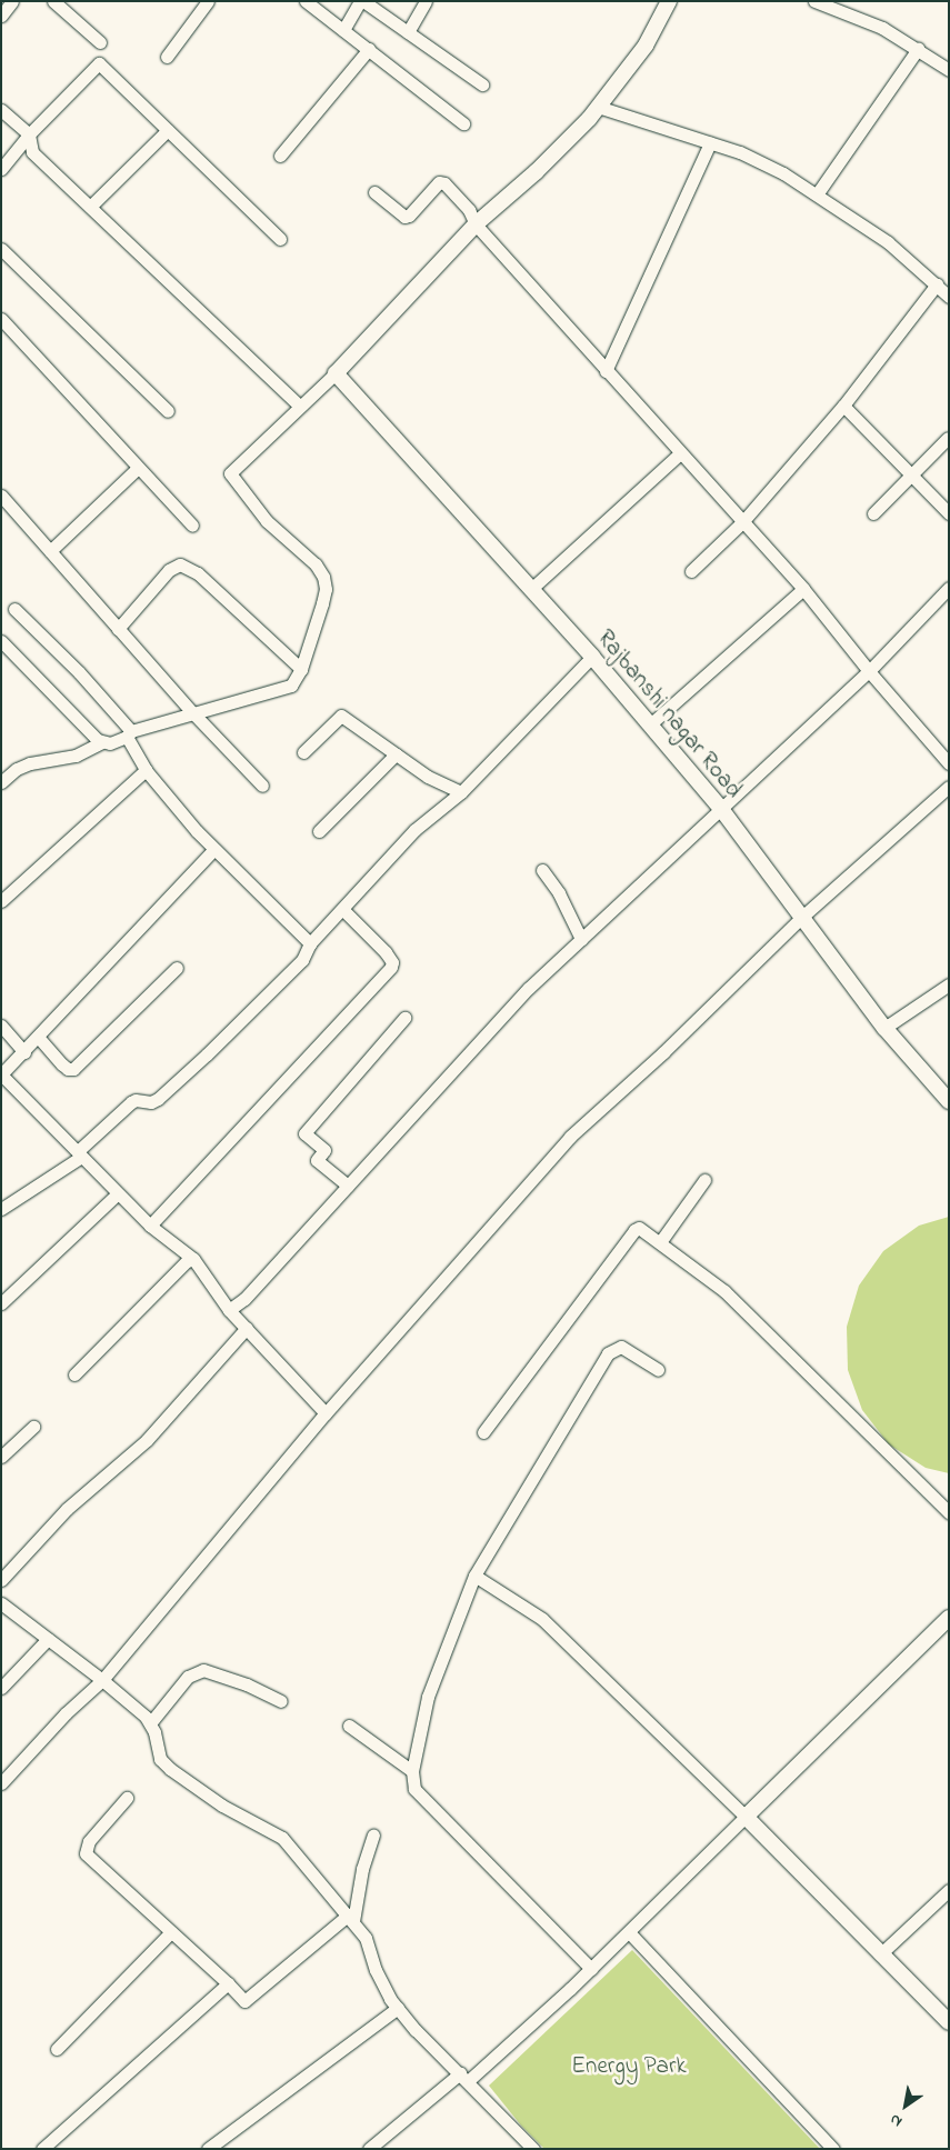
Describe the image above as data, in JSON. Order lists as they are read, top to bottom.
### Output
{
  "streets": {
    "street": ["Rajbanshi nagar Road"]
  },
  "parks": ["Energy Park"],
  "north": "bottom left"
}
